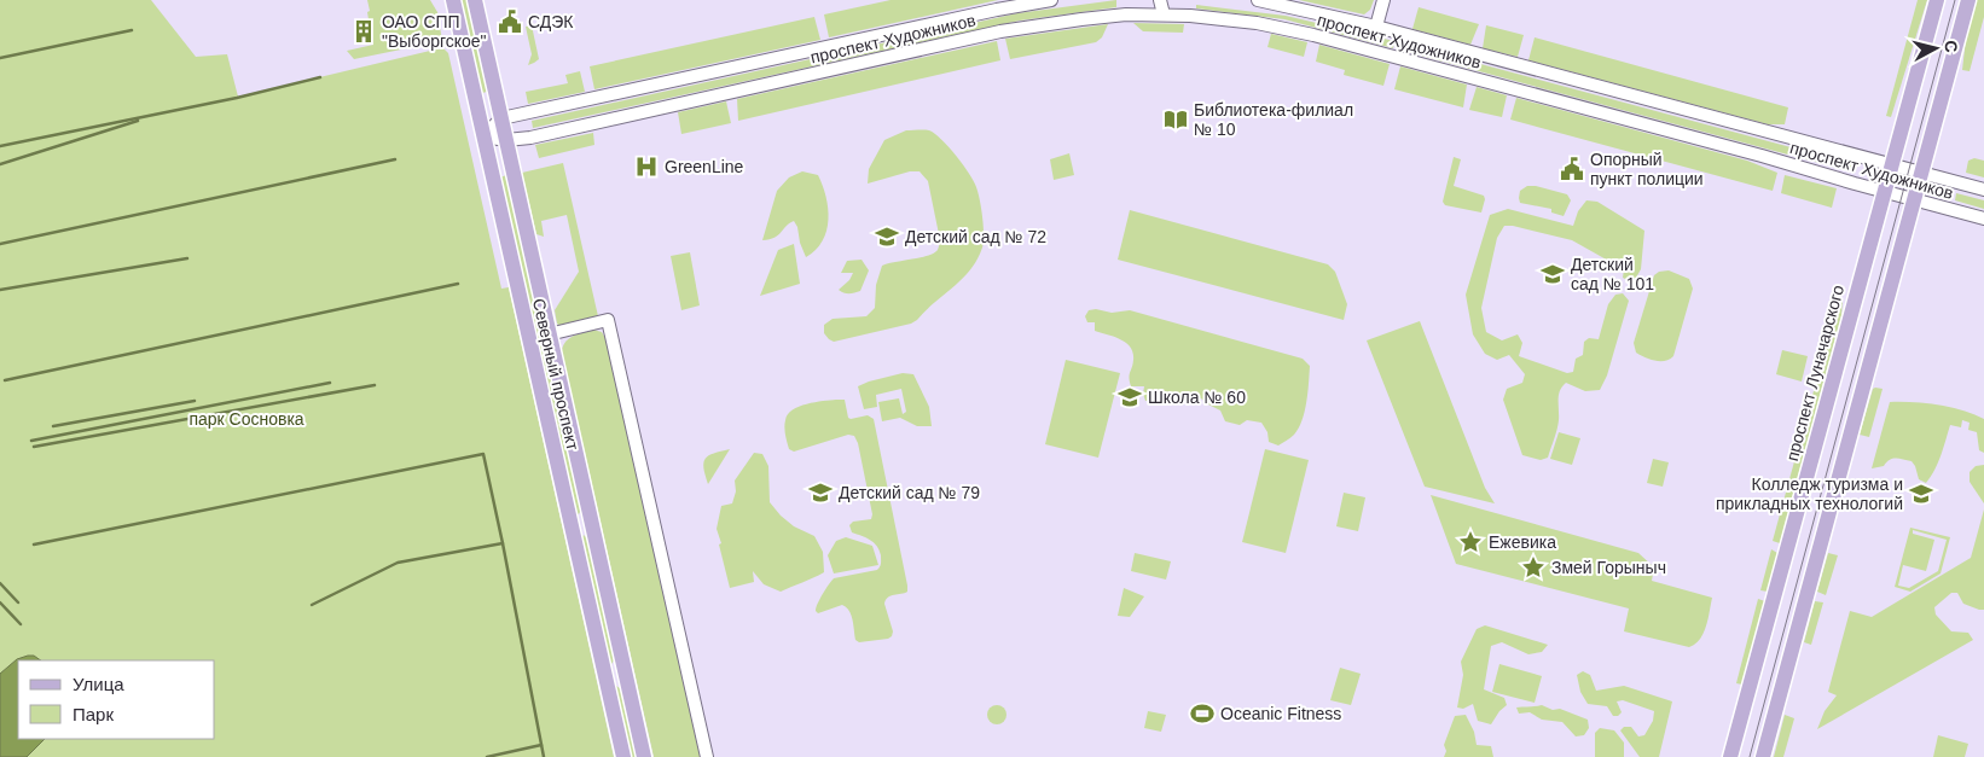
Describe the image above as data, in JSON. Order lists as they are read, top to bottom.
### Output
{
  "streets": {
    "main road": ["проспект Луначарского", "Северный проспект"],
    "street": ["проспект Художников"]
  },
  "crossings": [
    ["проспект Художников", "проспект Луначарского"],
    ["проспект Художников", "Северный проспект"]
  ],
  "parks": ["парк Сосновка"],
  "places": {
    "public building": ["СДЭК", "Опорный пункт полиции"],
    "building": ["ОАО СПП \"Выборгское\""],
    "library": ["Библиотека-филиал № 10"],
    "hospital": ["GreenLine"],
    "school or university": [
      "Детский сад № 72",
      "Детский сад № 101",
      "Школа № 60",
      "Детский сад № 79",
      "Колледж туризма и прикладных технологий"
    ],
    "place": ["Ежевика", "Змей Горыныч"],
    "sports": ["Oceanic Fitness"]
  },
  "legend": ["Улица", "Парк"],
  "north": "right"
}
